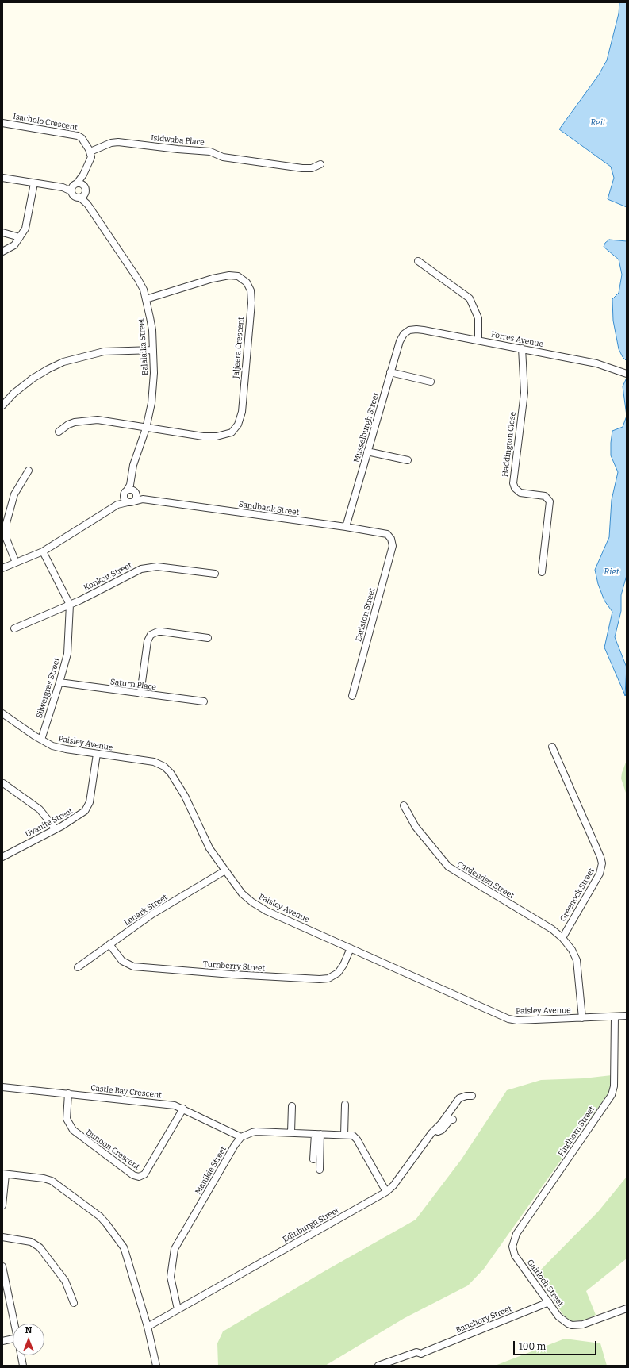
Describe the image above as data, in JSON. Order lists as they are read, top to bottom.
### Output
{
  "streets": {
    "street": [
      "Isacholo Crescent",
      "Isidwaba Place",
      "Forres Avenue",
      "Balalaika Street",
      "Jaljeera Crescent",
      "Musselburgh Street",
      "Haddington Close",
      "Sandbank Street",
      "Konkoit Street",
      "Earlston Street",
      "Saturn Place",
      "Silwergras Street",
      "Paisley Avenue",
      "Uvanite Street",
      "Cardenden Street",
      "Greenock Street",
      "Lenark Street",
      "Turnberry Street",
      "Castle Bay Crescent",
      "Findhorn Street",
      "Dunoon Crescent",
      "Manikie Street",
      "Edinburgh Street",
      "Gairloch Street",
      "Banchory Street"
    ]
  },
  "crossings": [
    ["Isacholo Crescent", "Isidwaba Place"],
    ["Forres Avenue", "Musselburgh Street"],
    ["Forres Avenue", "Haddington Close"],
    ["Balalaika Street", "Jaljeera Crescent"],
    ["Balalaika Street", "Sandbank Street"],
    ["Balalaika Street", "Silwergras Street"],
    ["Musselburgh Street", "Sandbank Street"],
    ["Sandbank Street", "Earlston Street"],
    ["Konkoit Street", "Silwergras Street"],
    ["Saturn Place", "Silwergras Street"],
    ["Silwergras Street", "Paisley Avenue"],
    ["Paisley Avenue", "Uvanite Street"],
    ["Paisley Avenue", "Lenark Street"],
    ["Paisley Avenue", "Turnberry Street"],
    ["Paisley Avenue", "Findhorn Street"],
    ["Cardenden Street", "Greenock Street"],
    ["Lenark Street", "Turnberry Street"],
    ["Castle Bay Crescent", "Dunoon Crescent"],
    ["Castle Bay Crescent", "Manikie Street"],
    ["Findhorn Street", "Gairloch Street"],
    ["Manikie Street", "Edinburgh Street"],
    ["Gairloch Street", "Banchory Street"]
  ],
  "water": ["Reit", "Riet"],
  "scale_bar": "100 m",
  "north": "top"
}
